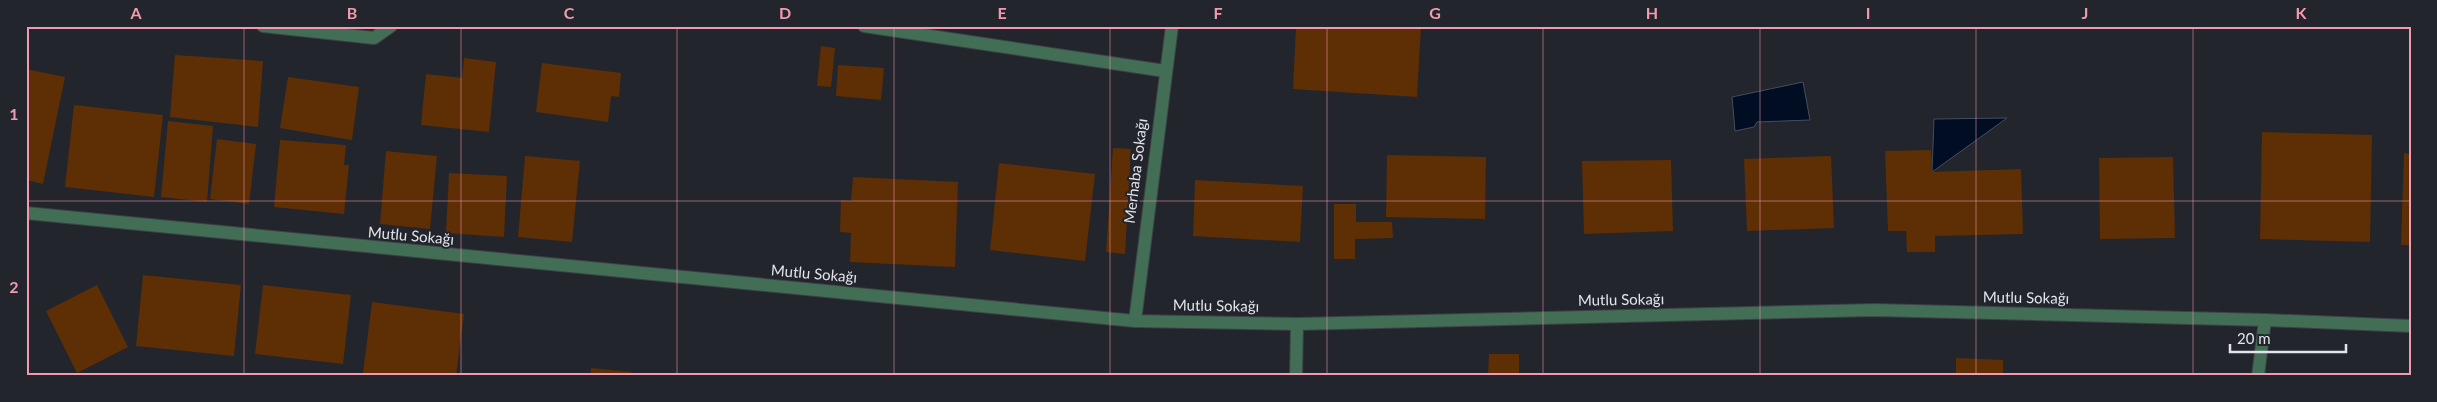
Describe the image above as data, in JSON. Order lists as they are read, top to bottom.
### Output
{
  "streets": {
    "street": ["Merhaba Sokağı", "Mutlu Sokağı"]
  },
  "crossings": [
    ["Merhaba Sokağı", "Mutlu Sokağı"]
  ],
  "scale_bar": "20 m",
  "grid": {
    "columns": [
      "A",
      "B",
      "C",
      "D",
      "E",
      "F",
      "G",
      "H",
      "I",
      "J",
      "K"
    ],
    "rows": ["1", "2"]
  }
}
